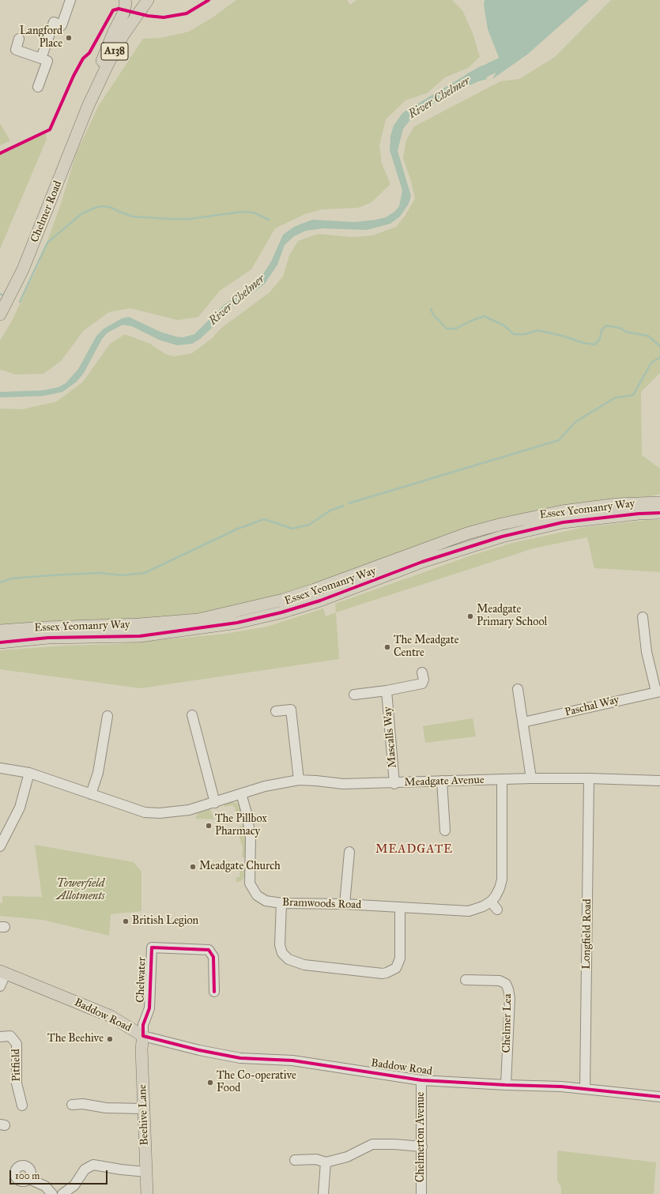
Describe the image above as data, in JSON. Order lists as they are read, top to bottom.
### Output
{
  "streets": {
    "main road": [
      "A138",
      "Chelmer Road",
      "Essex Yeomanry Way",
      "Baddow Road",
      "Beehive Lane"
    ],
    "street": [
      "Paschal Way",
      "Mascalls Way",
      "Meadgate Avenue",
      "Bramwoods Road",
      "Longfield Road",
      "Chelwater",
      "Chelmer Lea",
      "Pitfield",
      "Chelmerton Avenue"
    ]
  },
  "crossings": [
    ["Mascalls Way", "Meadgate Avenue"],
    ["Meadgate Avenue", "Bramwoods Road"],
    ["Meadgate Avenue", "Longfield Road"],
    ["Longfield Road", "Baddow Road"],
    ["Chelwater", "Baddow Road"],
    ["Chelwater", "Beehive Lane"],
    ["Baddow Road", "Chelmer Lea"],
    ["Baddow Road", "Beehive Lane"],
    ["Baddow Road", "Chelmerton Avenue"]
  ],
  "districts": ["MEADGATE"],
  "water": ["River Chelmer"],
  "parks": ["Towerfield Allotments"],
  "places": [
    "Langford Place",
    "Meadgate Primary School",
    "The Meadgate Centre",
    "The Pillbox Pharmacy",
    "Meadgate Church",
    "British Legion",
    "The Beehive",
    "The Co-operative Food"
  ],
  "scale_bar": "100 m"
}
